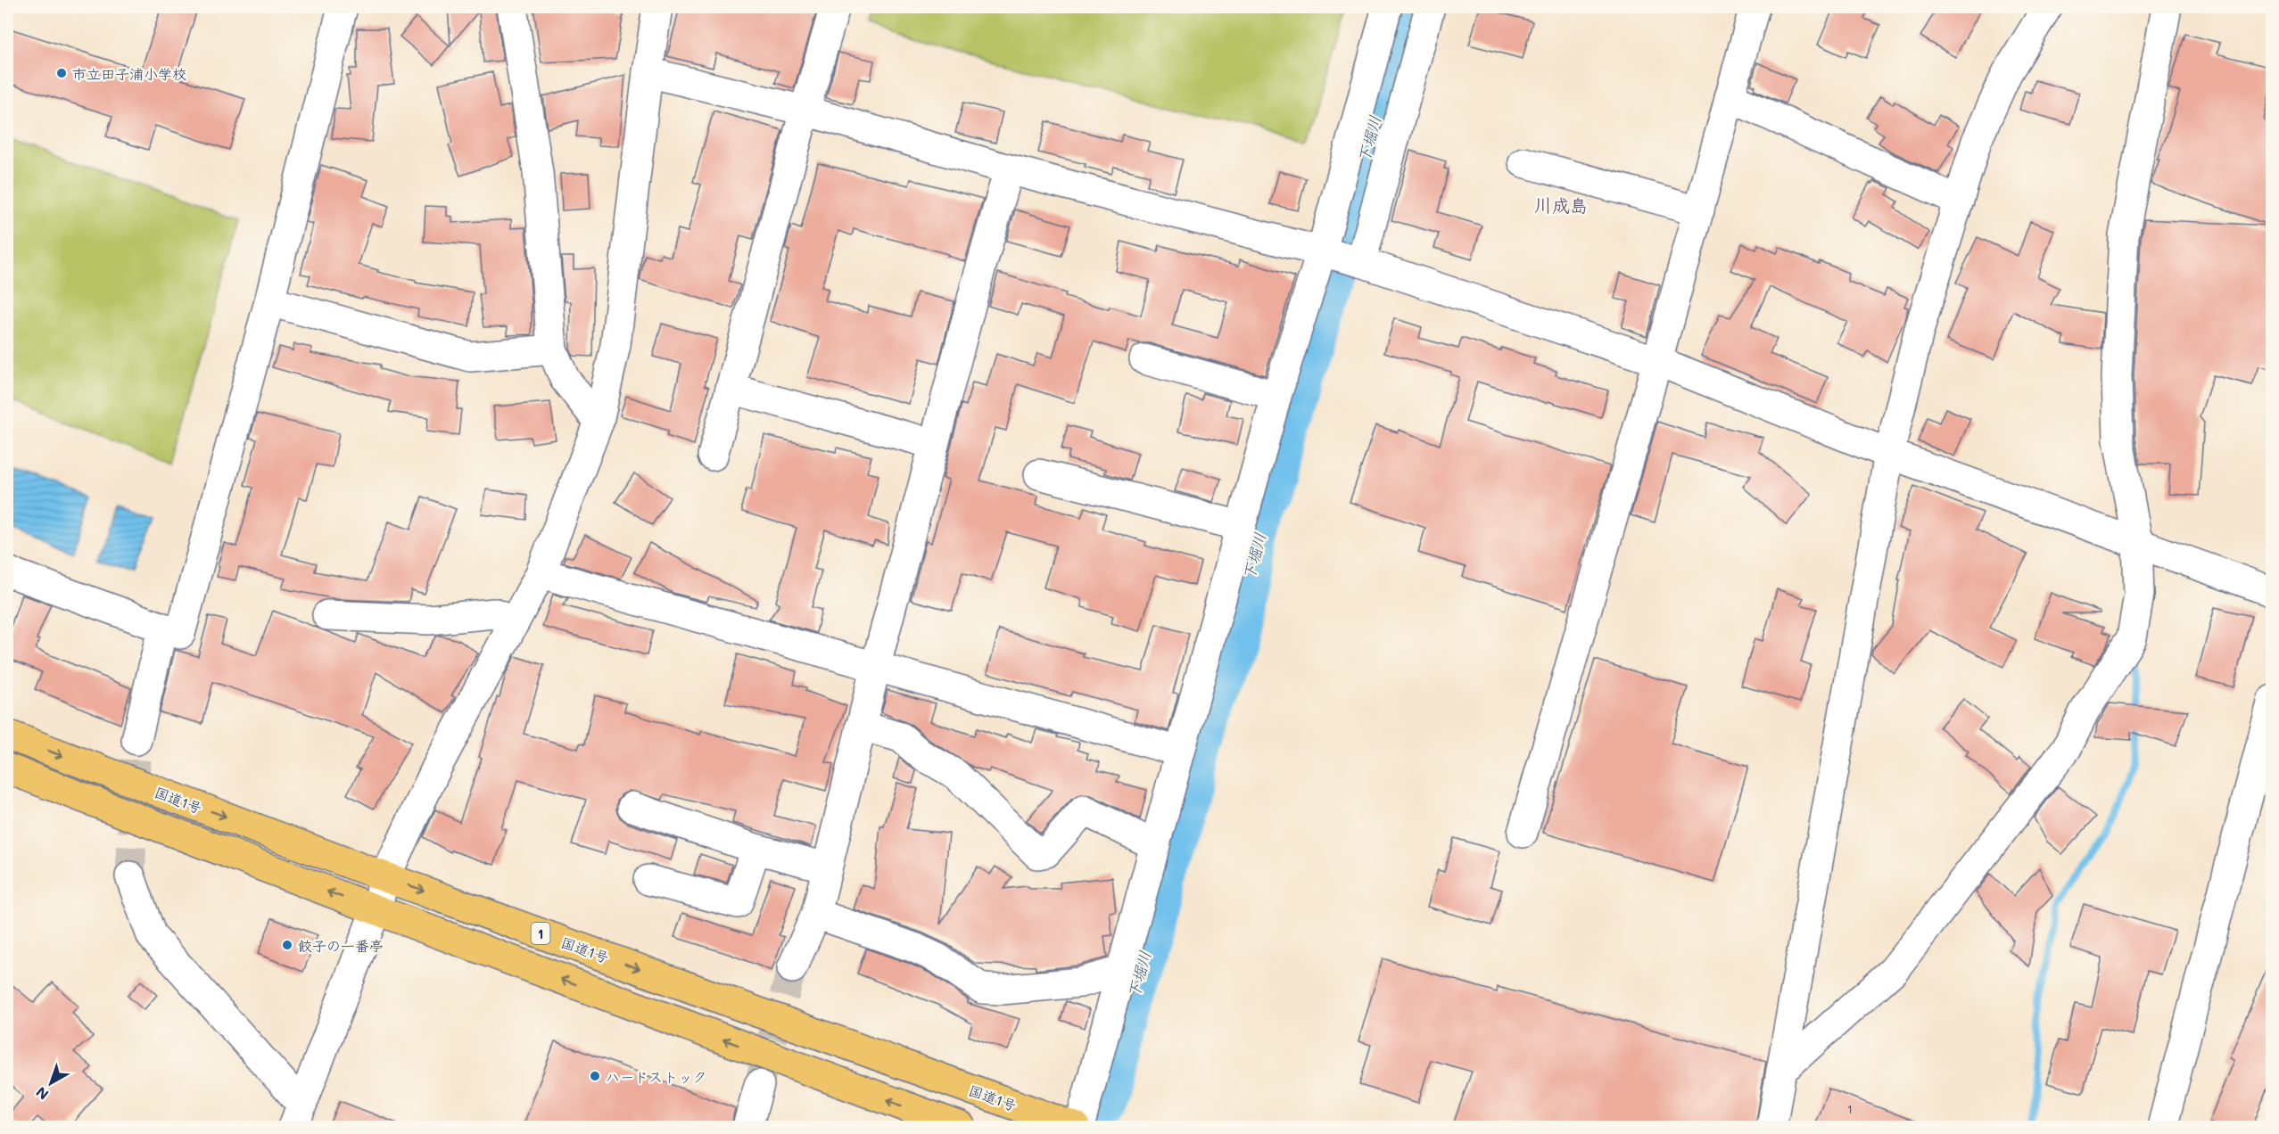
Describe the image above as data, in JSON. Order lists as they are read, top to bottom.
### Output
{
  "streets": {
    "highway": ["国道1号", "1"]
  },
  "districts": ["川成島"],
  "water": ["下堀川"],
  "places": ["市立田子浦小学校", "餃子の一番亭", "ハードストック"],
  "house_numbers": ["1"],
  "north": "bottom left"
}
